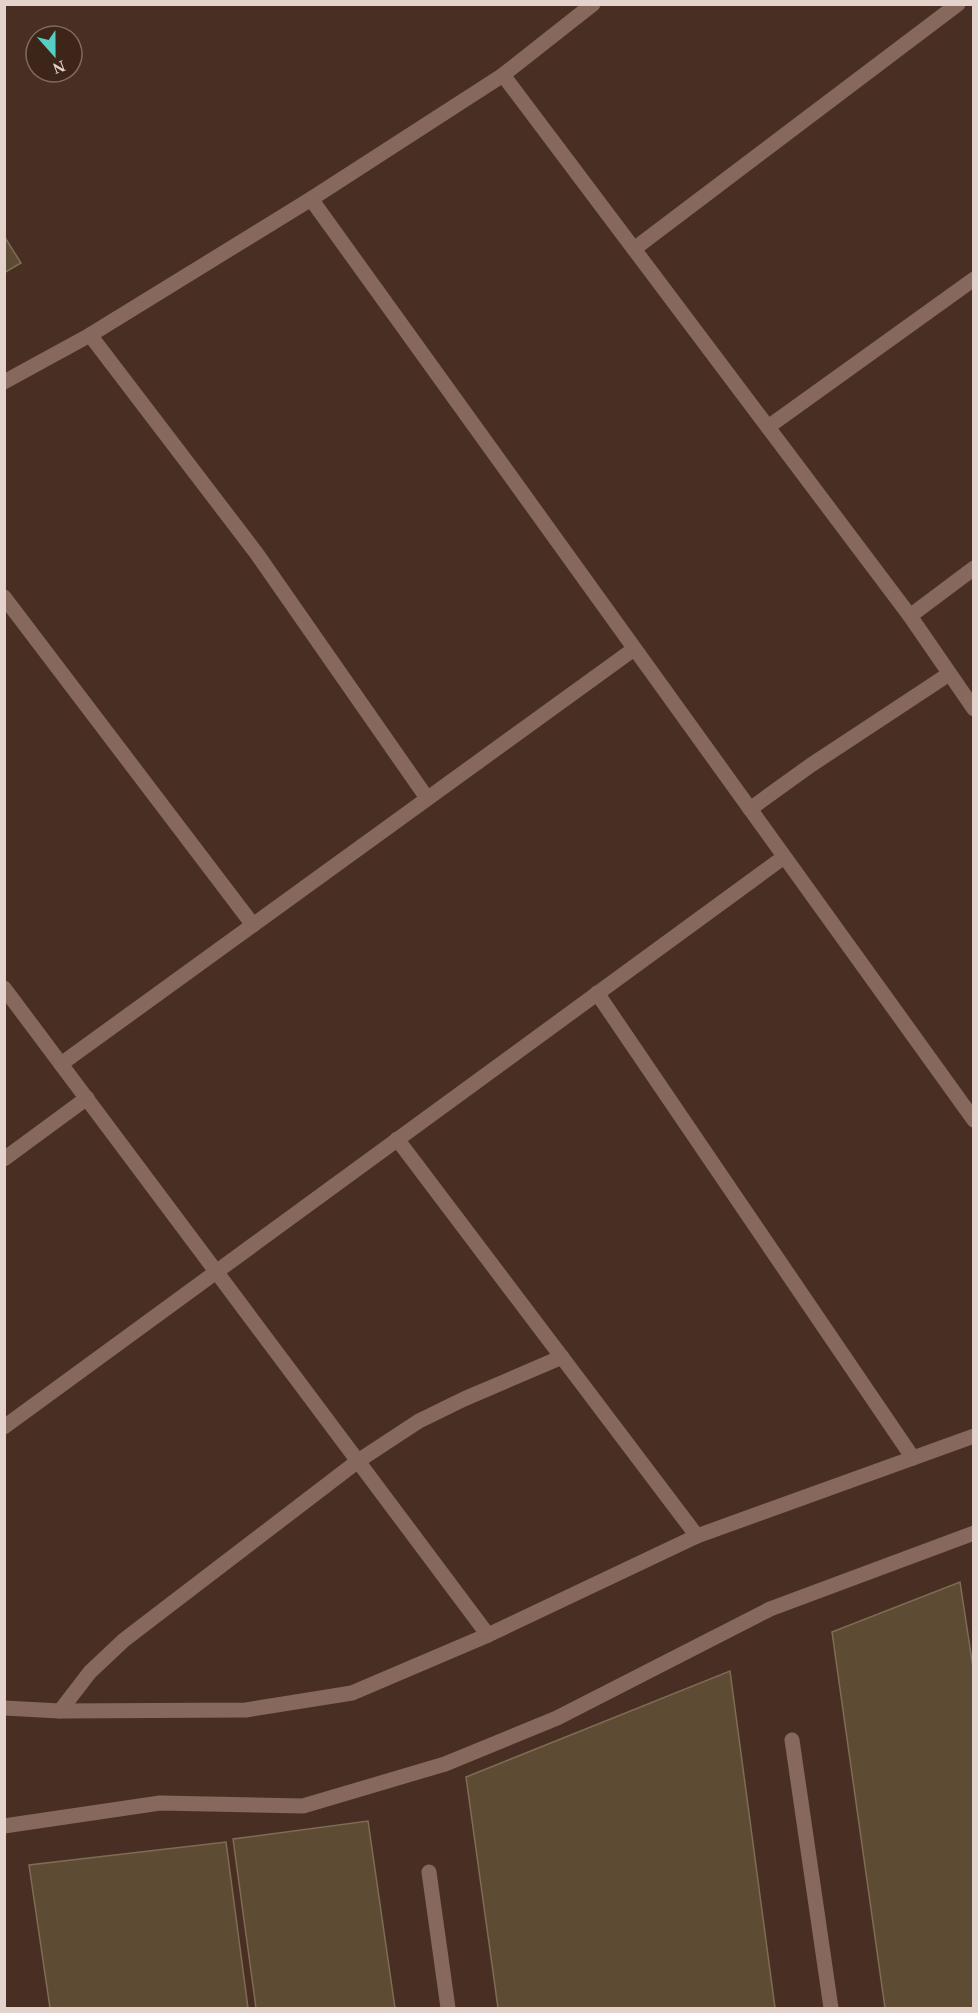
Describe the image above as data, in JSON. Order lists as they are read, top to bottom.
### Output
{
  "north": "bottom"
}
